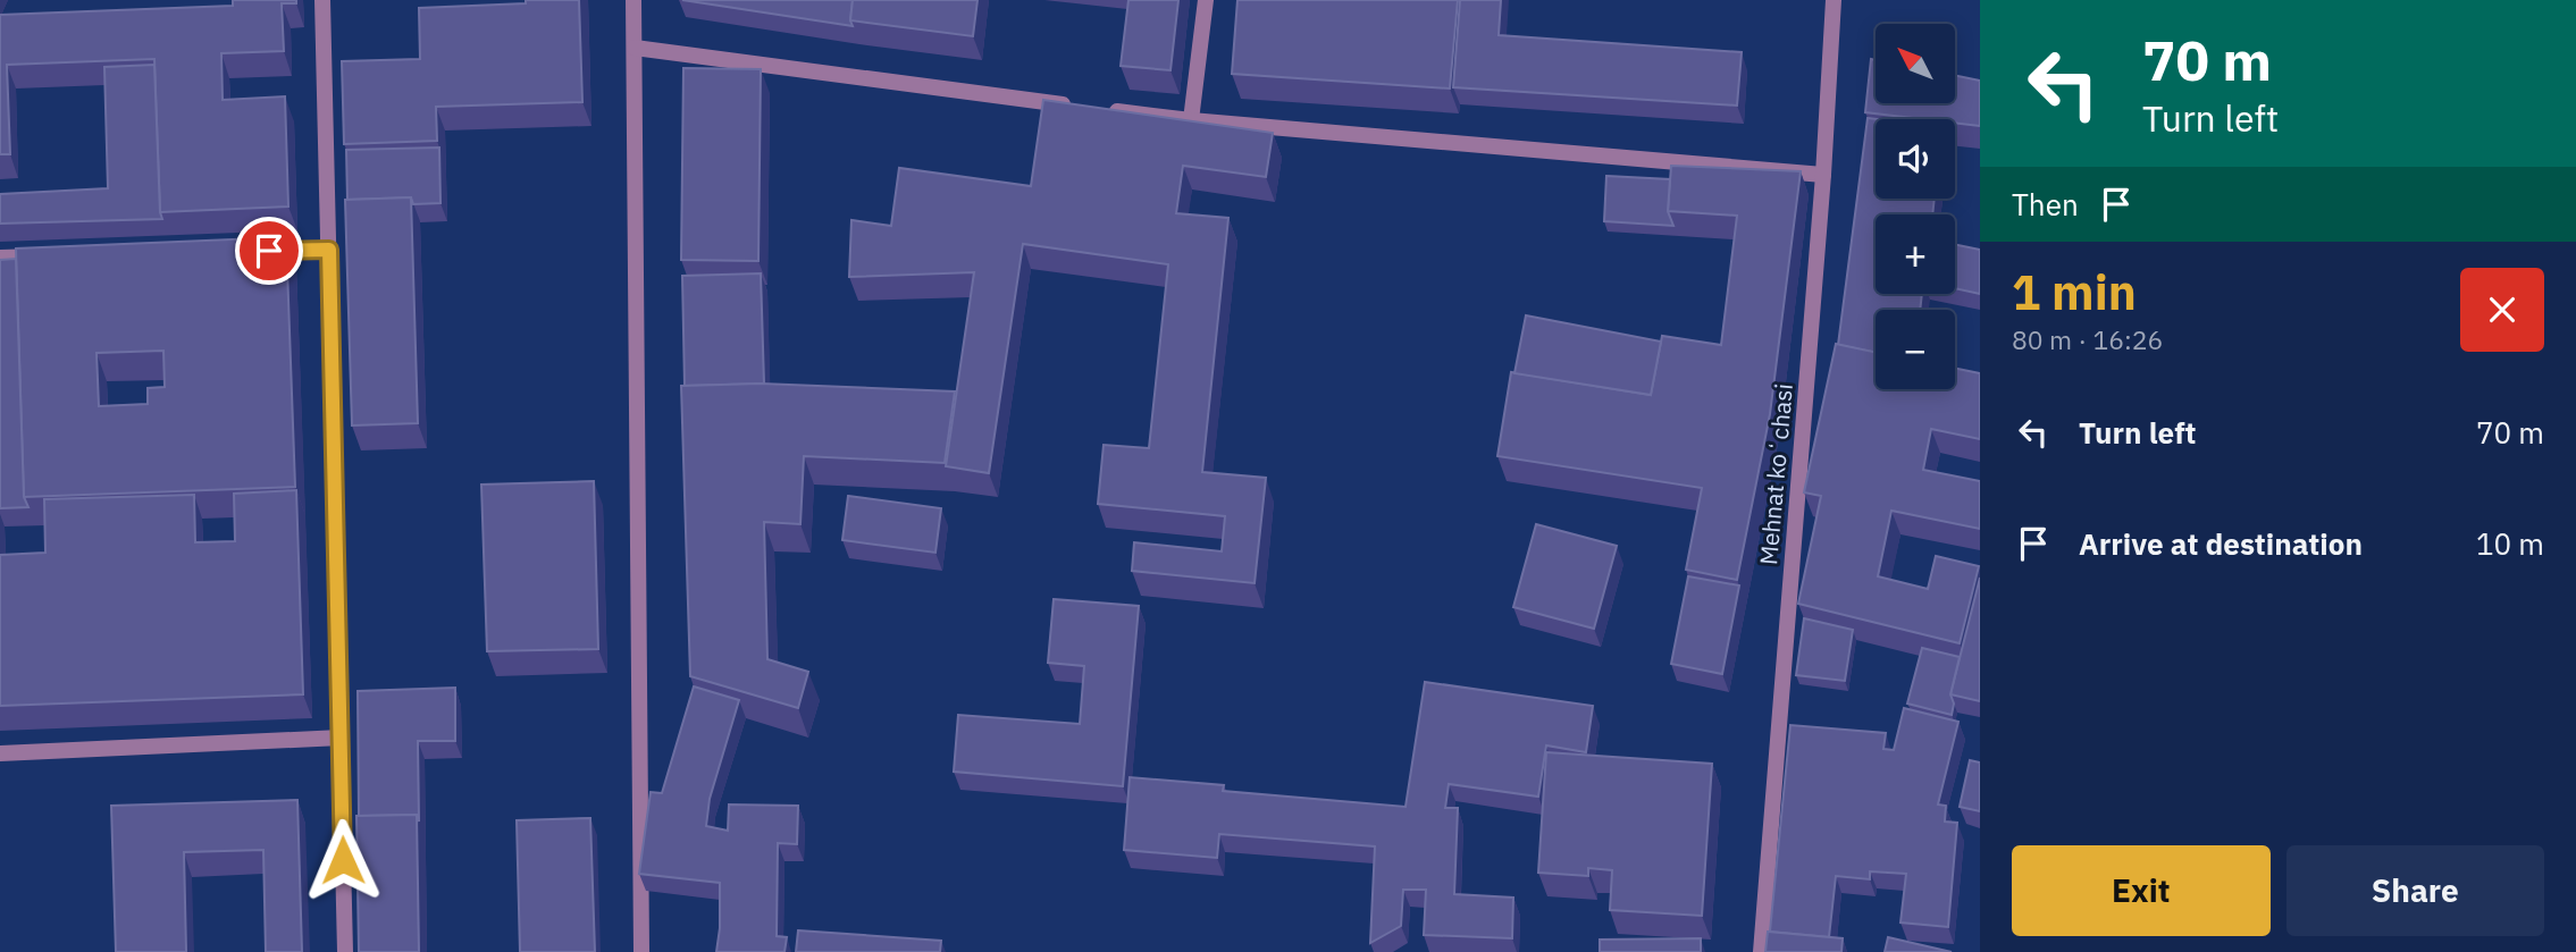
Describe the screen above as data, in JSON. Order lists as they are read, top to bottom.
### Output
{
  "streets": {
    "street": ["Mehnat koʻchasi"]
  },
  "north": "top left",
  "page": {
    "turn": ["70 m", "Turn left"],
    "map_buttons": ["+", "−"],
    "then": "Then",
    "heading": ["1 min", "80 m · 16:26"],
    "list": [
      {
        "name": "Turn left",
        "value": "70 m"
      },
      {
        "name": "Arrive at destination",
        "value": "10 m"
      }
    ],
    "buttons": ["Exit", "Share"]
  }
}
